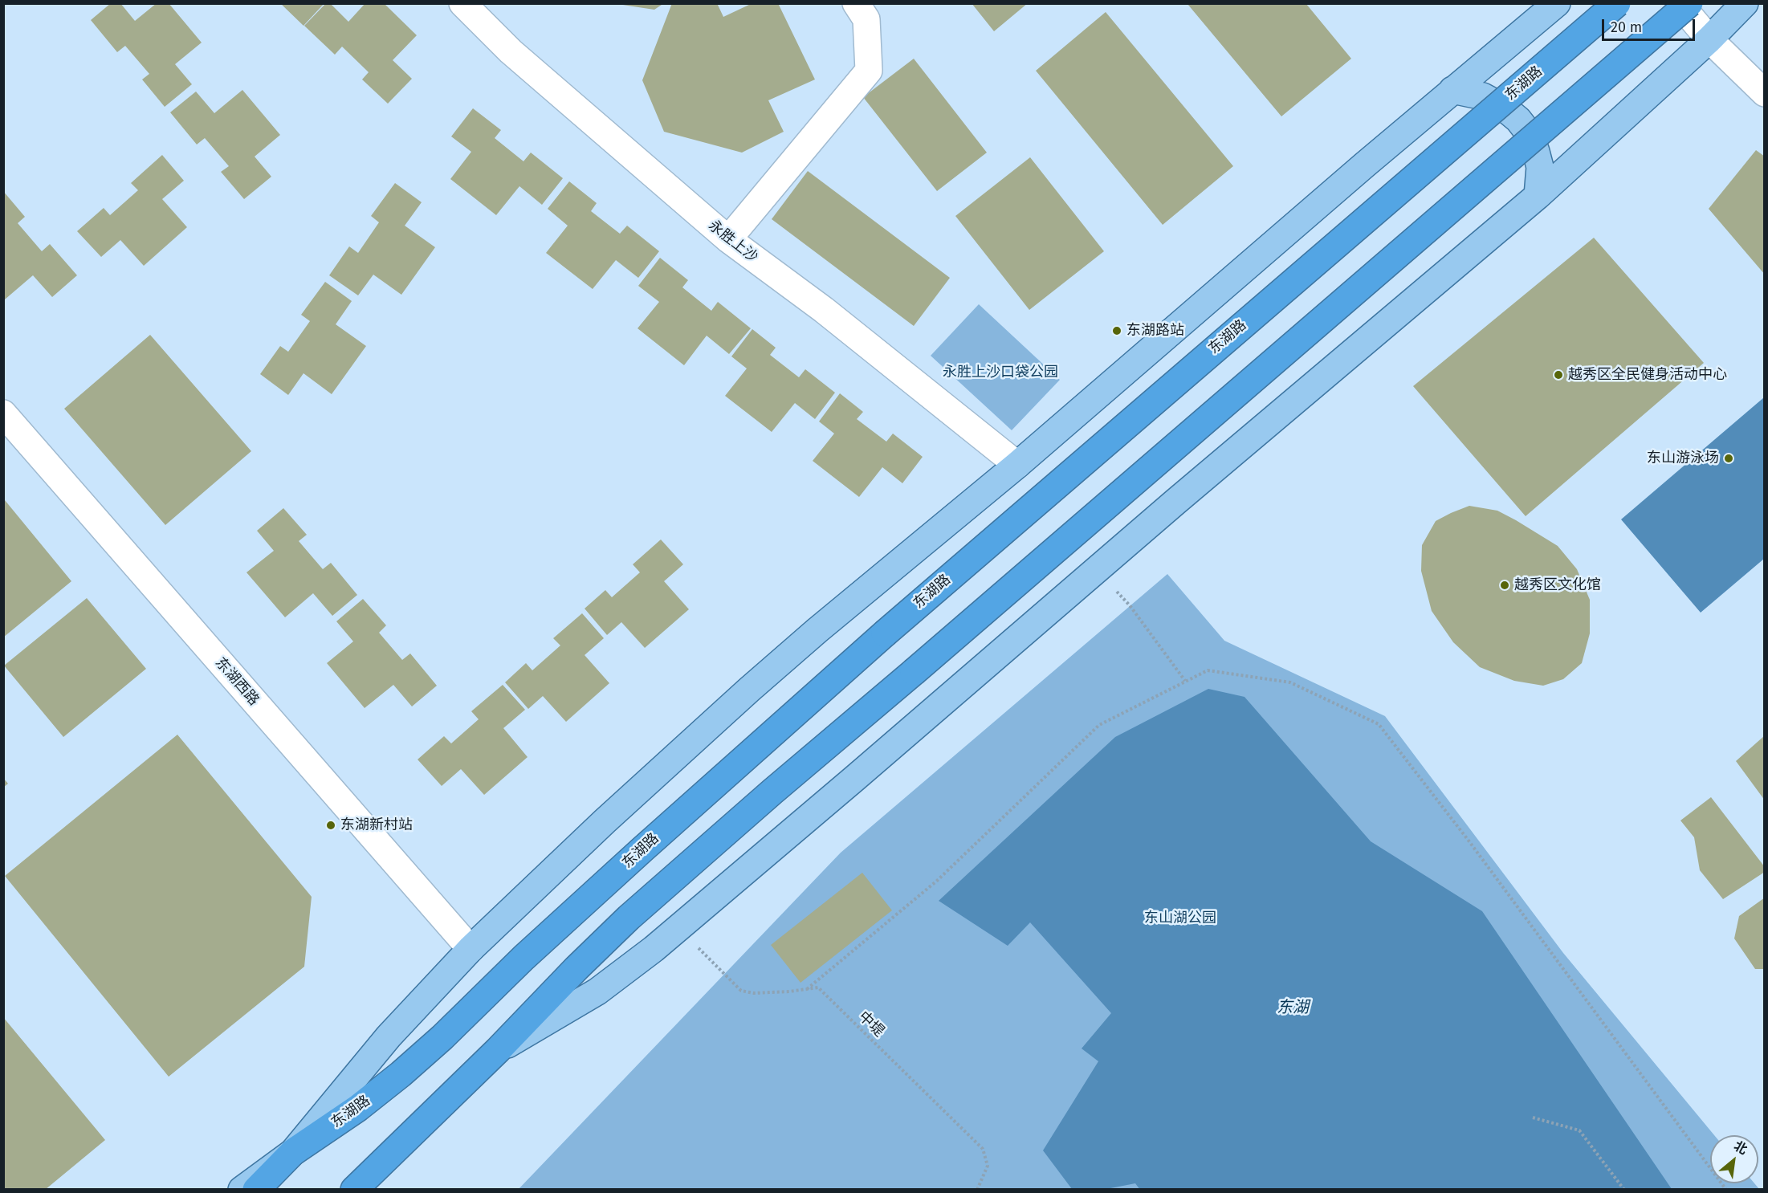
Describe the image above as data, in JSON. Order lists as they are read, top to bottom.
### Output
{
  "streets": {
    "highway": ["东湖路"],
    "street": ["永胜上沙", "东湖西路"],
    "path": ["中堤"]
  },
  "water": ["东湖"],
  "parks": ["永胜上沙口袋公园", "东山湖公园"],
  "places": [
    "东湖路站",
    "越秀区全民健身活动中心",
    "东山游泳场",
    "越秀区文化馆",
    "东湖新村站"
  ],
  "scale_bar": "20 m",
  "north": "top right"
}
